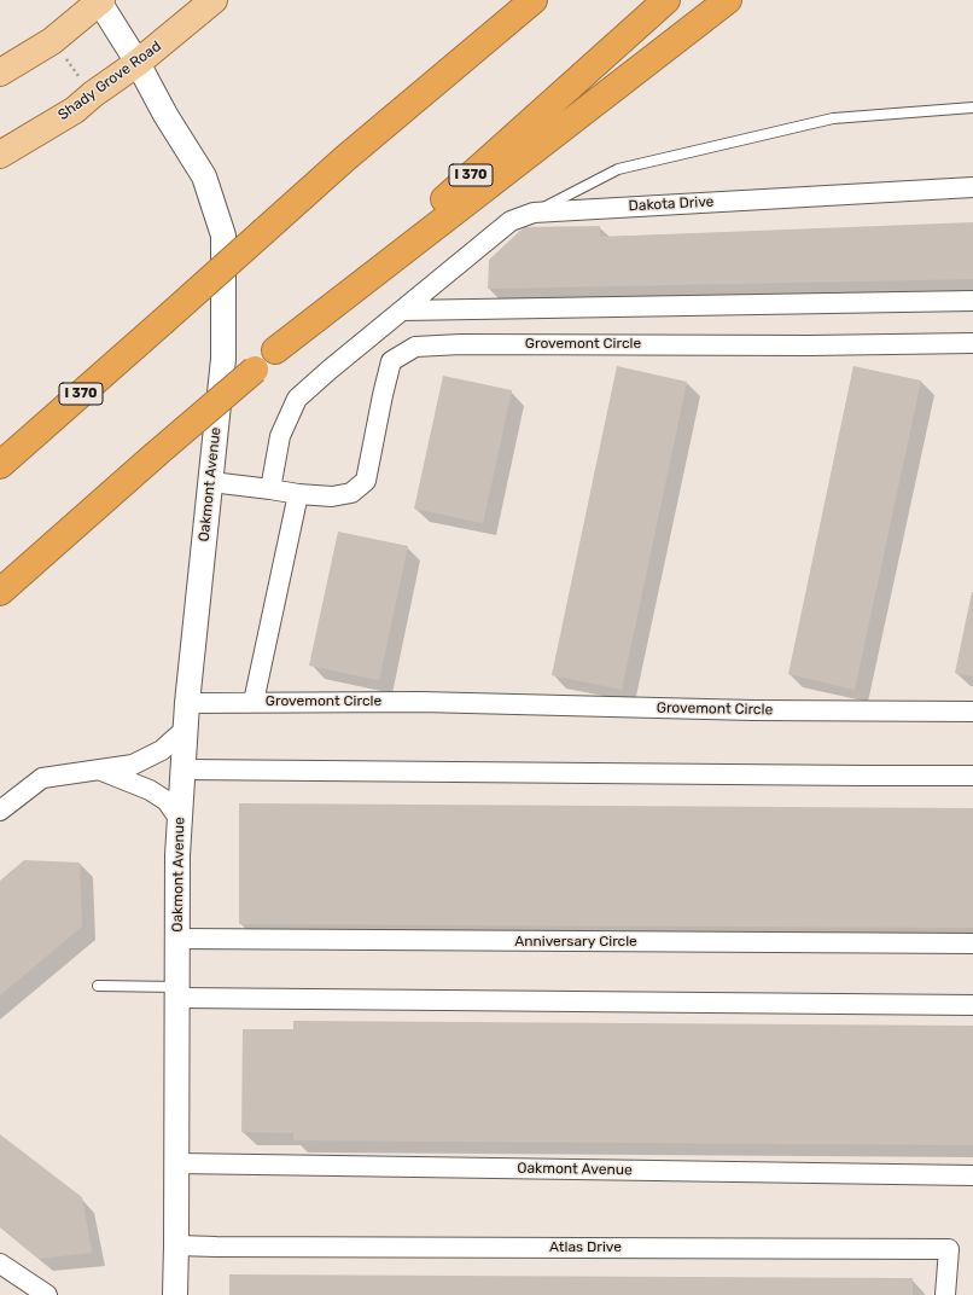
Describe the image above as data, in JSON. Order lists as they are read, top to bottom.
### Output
{
  "streets": {
    "highway": ["I 370"],
    "main road": ["Shady Grove Road"],
    "street": [
      "Dakota Drive",
      "Grovemont Circle",
      "Oakmont Avenue",
      "Anniversary Circle",
      "Atlas Drive"
    ]
  },
  "crossings": [
    ["Shady Grove Road", "Oakmont Avenue"],
    ["Dakota Drive", "Grovemont Circle"],
    ["Grovemont Circle", "Oakmont Avenue"],
    ["Oakmont Avenue", "Anniversary Circle"],
    ["Oakmont Avenue", "Atlas Drive"]
  ]
}
